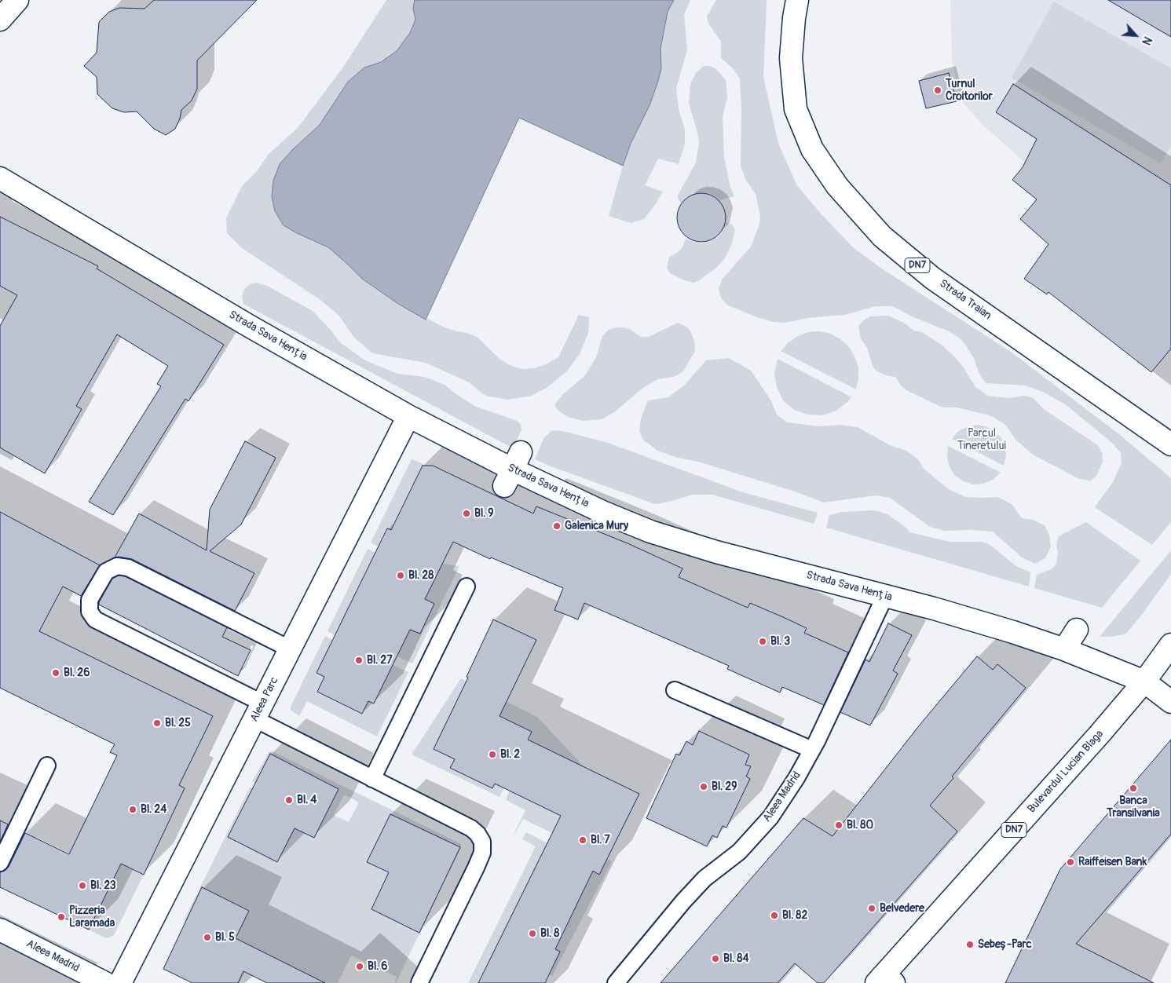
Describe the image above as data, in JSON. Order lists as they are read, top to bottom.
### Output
{
  "streets": {
    "street": [
      "DN7",
      "Strada Traian",
      "Strada Sava Henția",
      "Aleea Parc",
      "Bulevardul Lucian Blaga",
      "Aleea Madrid"
    ]
  },
  "crossings": [
    ["Strada Sava Henția", "Aleea Parc"],
    ["Strada Sava Henția", "Bulevardul Lucian Blaga"],
    ["Strada Sava Henția", "Aleea Madrid"]
  ],
  "parks": ["Parcul Tineretului"],
  "places": [
    "Turnul Croitorilor",
    "Bl. 9",
    "Galenica Mury",
    "Bl. 28",
    "Bl. 3",
    "Bl. 27",
    "Bl. 26",
    "Bl. 25",
    "Bl. 2",
    "Bl. 29",
    "Banca Transilvania",
    "Bl. 4",
    "Bl. 24",
    "Bl. 80",
    "Bl. 7",
    "Raiffeisen Bank",
    "Bl. 23",
    "Belvedere",
    "Bl. 82",
    "Pizzeria Laramada",
    "Bl. 8",
    "Bl. 5",
    "Sebeș-Parc",
    "Bl. 84",
    "Bl. 6"
  ],
  "north": "bottom right"
}
